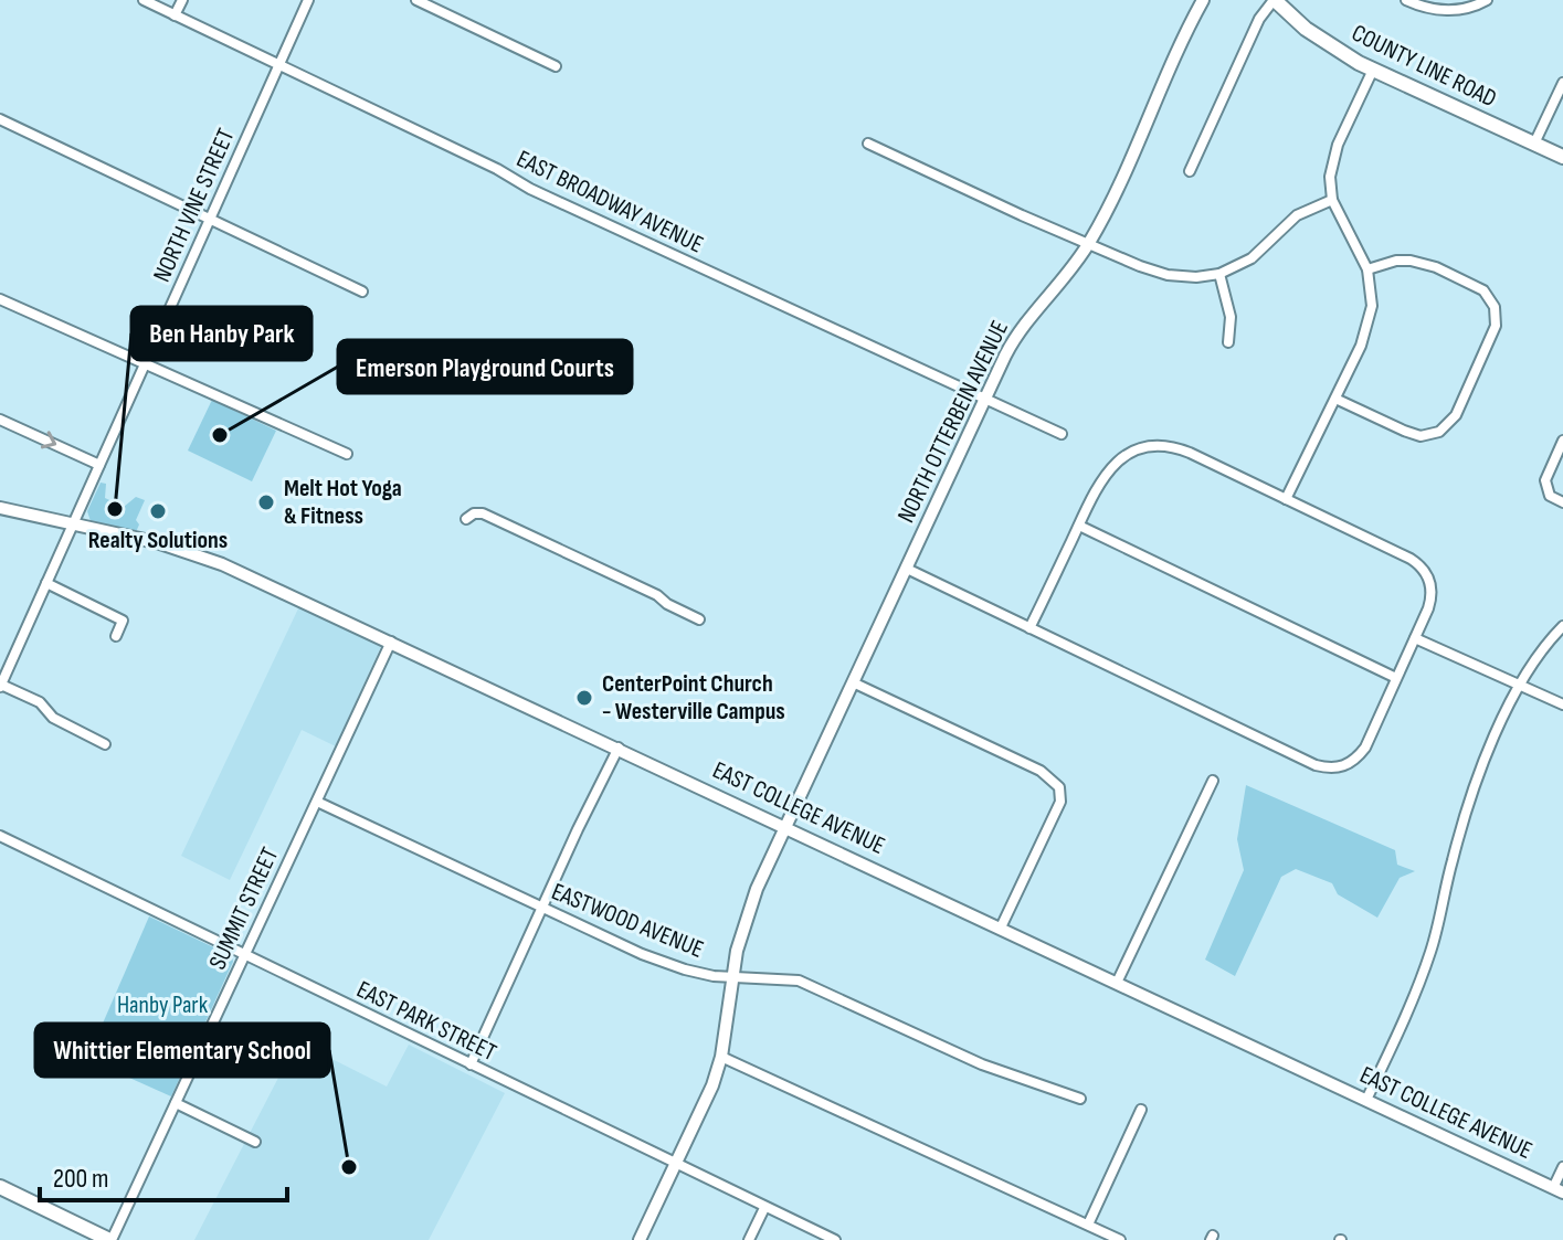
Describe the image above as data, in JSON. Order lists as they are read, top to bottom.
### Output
{
  "streets": {
    "main road": ["COUNTY LINE ROAD"],
    "street": [
      "EAST BROADWAY AVENUE",
      "NORTH VINE STREET",
      "NORTH OTTERBEIN AVENUE",
      "EAST COLLEGE AVENUE",
      "SUMMIT STREET",
      "EASTWOOD AVENUE",
      "EAST PARK STREET"
    ]
  },
  "crossings": [
    ["EAST BROADWAY AVENUE", "NORTH VINE STREET"],
    ["EAST BROADWAY AVENUE", "NORTH OTTERBEIN AVENUE"],
    ["NORTH VINE STREET", "EAST COLLEGE AVENUE"],
    ["NORTH OTTERBEIN AVENUE", "EAST COLLEGE AVENUE"],
    ["NORTH OTTERBEIN AVENUE", "EASTWOOD AVENUE"],
    ["NORTH OTTERBEIN AVENUE", "EAST PARK STREET"],
    ["EAST COLLEGE AVENUE", "SUMMIT STREET"],
    ["SUMMIT STREET", "EASTWOOD AVENUE"],
    ["SUMMIT STREET", "EAST PARK STREET"]
  ],
  "parks": ["Hanby Park"],
  "places": [
    "Emerson Playground Courts",
    "Melt Hot Yoga & Fitness",
    "Ben Hanby Park",
    "Realty Solutions",
    "CenterPoint Church - Westerville Campus",
    "Whittier Elementary School"
  ],
  "scale_bar": "200 m"
}
